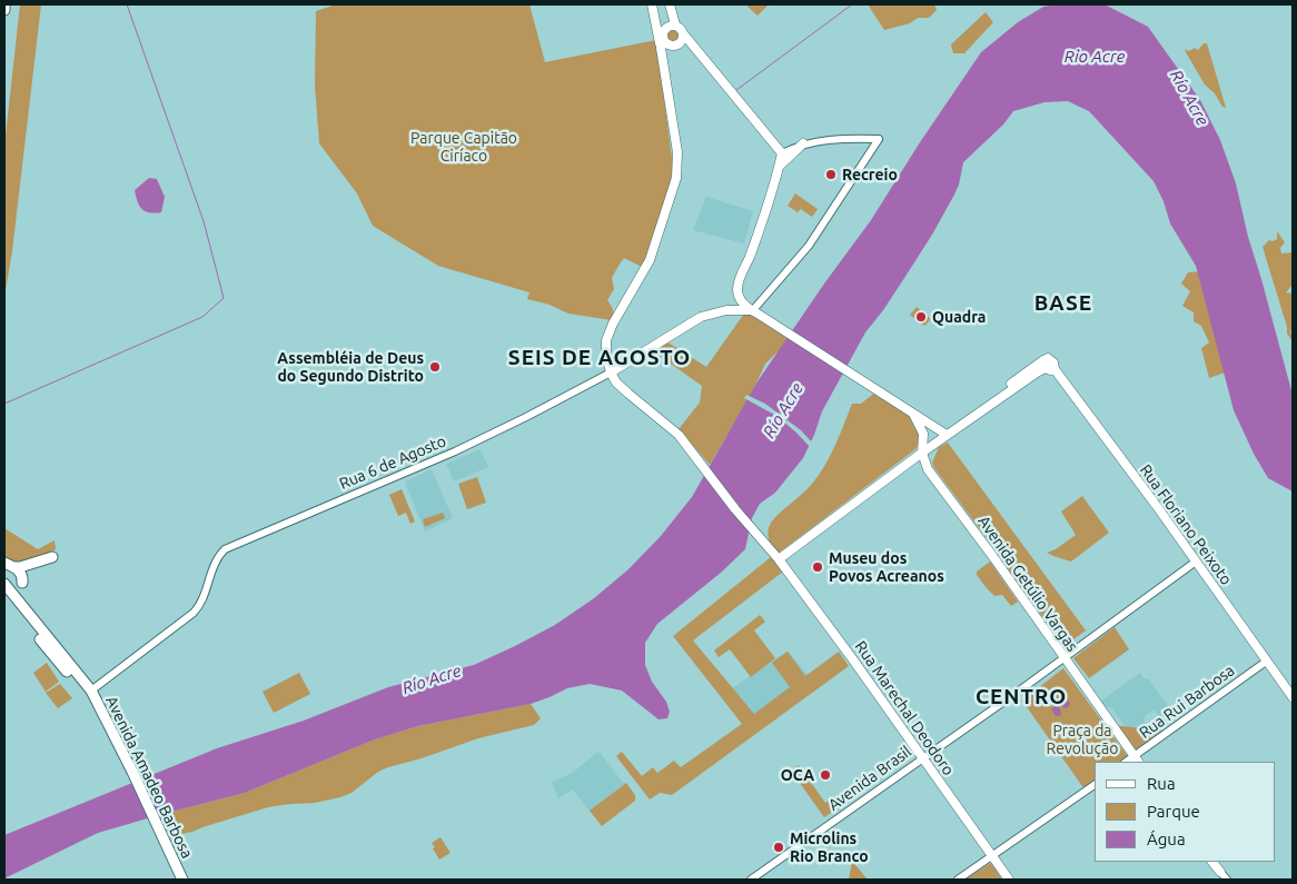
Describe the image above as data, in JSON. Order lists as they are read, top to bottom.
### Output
{
  "streets": {
    "main road": [
      "Rua 6 de Agosto",
      "Rua Floriano Peixoto",
      "Avenida Getúlio Vargas",
      "Rua Marechal Deodoro",
      "Avenida Amadeo Barbosa"
    ],
    "street": ["Rua Rui Barbosa", "Avenida Brasil"]
  },
  "crossings": [
    ["Rua 6 de Agosto", "Avenida Getúlio Vargas"],
    ["Rua 6 de Agosto", "Rua Marechal Deodoro"],
    ["Rua 6 de Agosto", "Avenida Amadeo Barbosa"],
    ["Rua Floriano Peixoto", "Avenida Getúlio Vargas"],
    ["Rua Floriano Peixoto", "Rua Rui Barbosa"],
    ["Rua Floriano Peixoto", "Avenida Brasil"],
    ["Avenida Getúlio Vargas", "Rua Rui Barbosa"],
    ["Avenida Getúlio Vargas", "Avenida Brasil"],
    ["Rua Marechal Deodoro", "Avenida Brasil"]
  ],
  "districts": ["BASE", "SEIS DE AGOSTO", "CENTRO"],
  "water": ["Rio Acre", "Río Acre"],
  "parks": ["Parque Capitão Ciríaco", "Praça da Revolução"],
  "places": [
    "Recreio",
    "Quadra",
    "Assembléia de Deus do Segundo Distrito",
    "Museu dos Povos Acreanos",
    "OCA",
    "Microlins Rio Branco"
  ],
  "legend": ["Rua", "Parque", "Água"]
}
